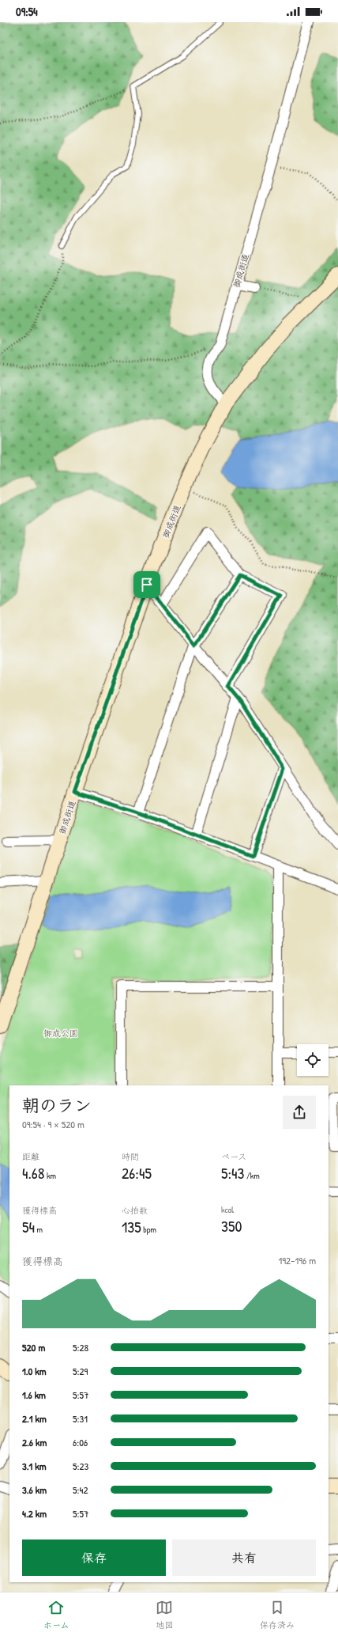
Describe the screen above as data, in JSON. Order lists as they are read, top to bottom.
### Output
{
  "streets": {
    "street": ["御成街道"]
  },
  "parks": ["御成公園"],
  "page": {
    "status": "09:54",
    "heading": ["朝のラン", "09:54 · 9 × 520 m"],
    "stats": [
      ["距離", "4.68 km"],
      ["時間", "26:45"],
      ["ペース", "5:43 /km"],
      ["獲得標高", "54 m"],
      ["心拍数", "135 bpm"],
      ["kcal", "350"]
    ],
    "chart": ["獲得標高", "192–196 m"],
    "list": [
      {
        "name": "520 m",
        "note": "5:28"
      },
      {
        "name": "1.0 km",
        "note": "5:29"
      },
      {
        "name": "1.6 km",
        "note": "5:57"
      },
      {
        "name": "2.1 km",
        "note": "5:31"
      },
      {
        "name": "2.6 km",
        "note": "6:06"
      },
      {
        "name": "3.1 km",
        "note": "5:23"
      },
      {
        "name": "3.6 km",
        "note": "5:42"
      },
      {
        "name": "4.2 km",
        "note": "5:57"
      }
    ],
    "buttons": ["保存", "共有"],
    "tabs": ["ホーム", "地図", "保存済み"]
  }
}
